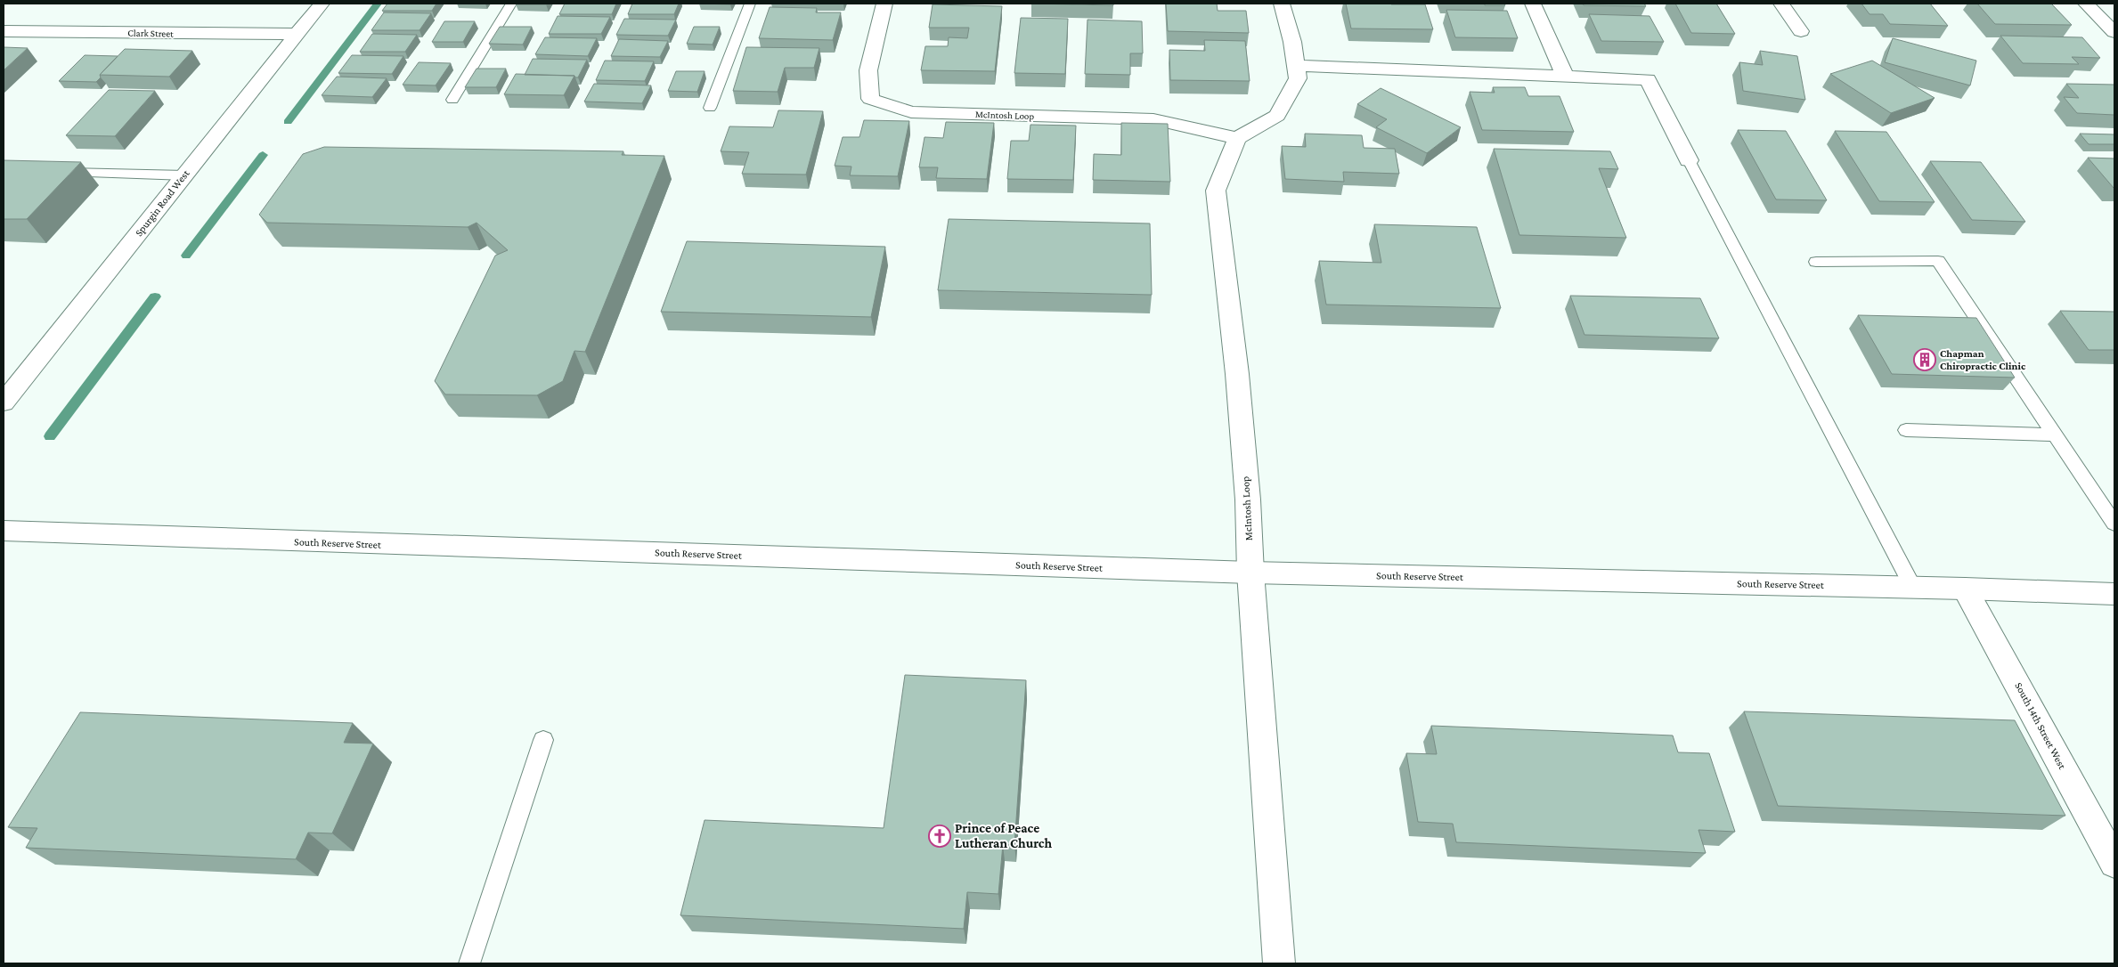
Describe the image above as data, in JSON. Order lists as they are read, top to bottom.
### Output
{
  "streets": {
    "main road": [
      "Clark Street",
      "McIntosh Loop",
      "Spurgin Road West",
      "South Reserve Street",
      "South 14th Street West"
    ]
  },
  "crossings": [
    ["Clark Street", "Spurgin Road West"],
    ["McIntosh Loop", "South Reserve Street"],
    ["South Reserve Street", "South 14th Street West"]
  ],
  "places": {
    "building": ["Chapman Chiropractic Clinic"],
    "church": ["Prince of Peace Lutheran Church"]
  }
}
